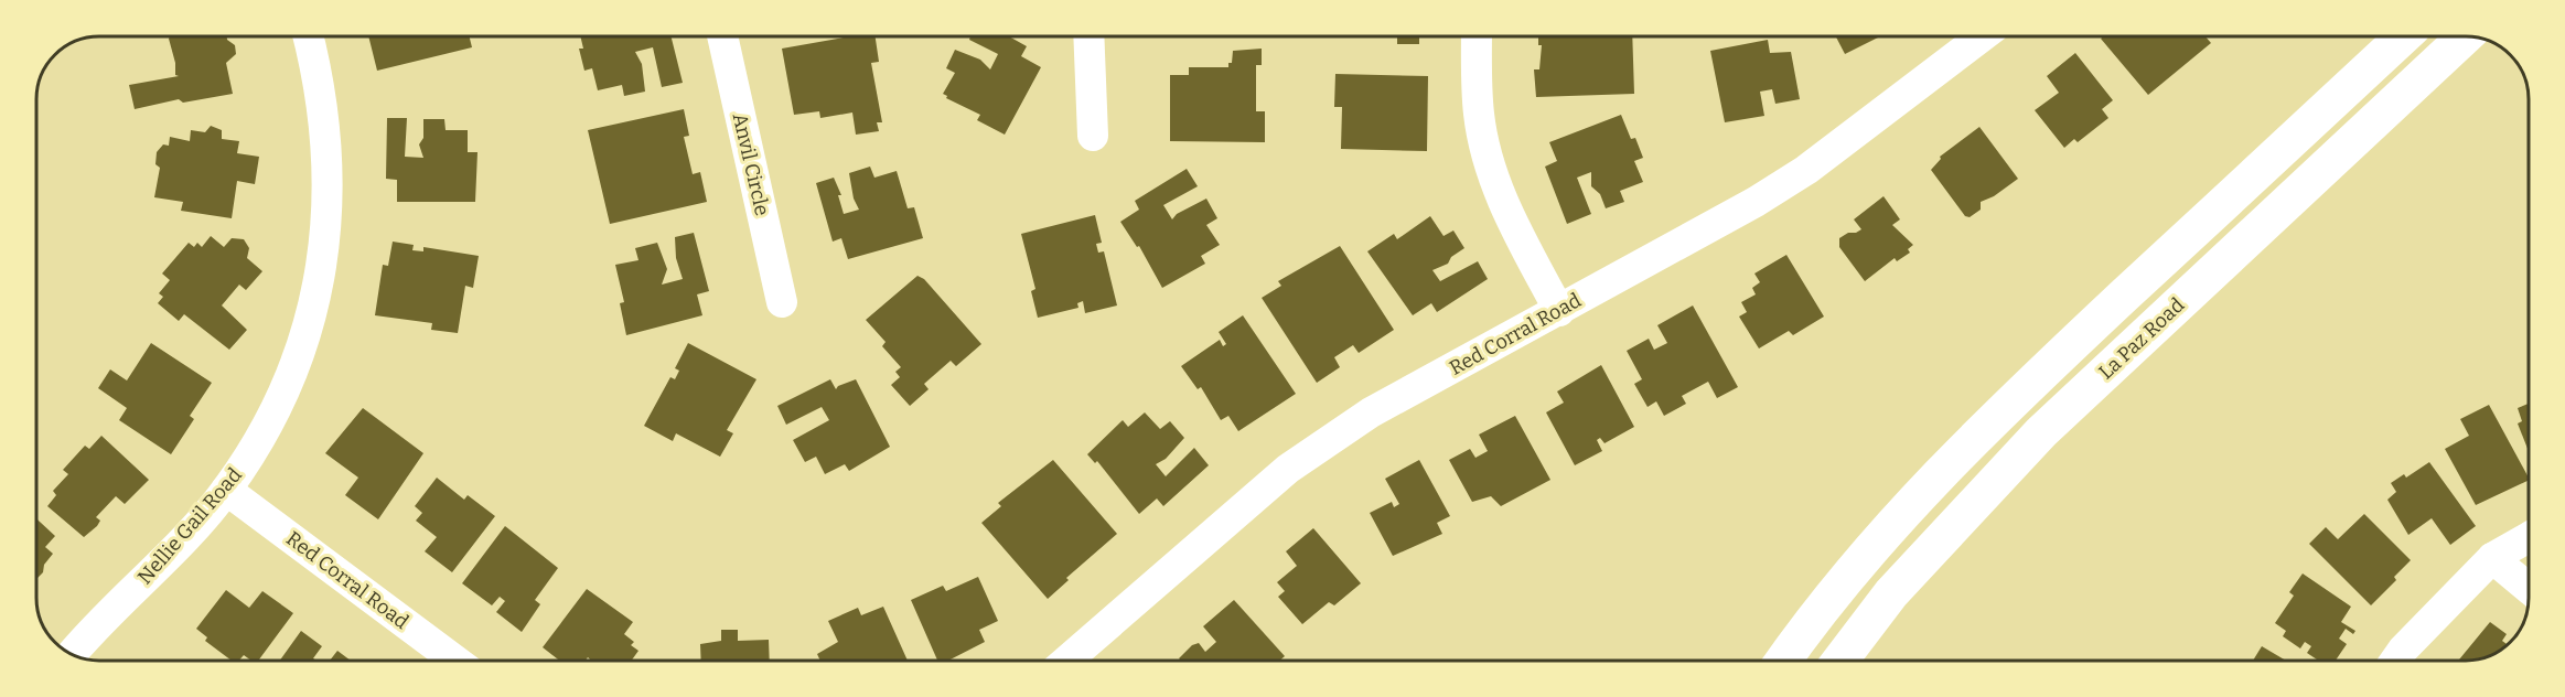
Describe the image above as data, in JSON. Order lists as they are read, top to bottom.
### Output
{
  "streets": {
    "main road": ["La Paz Road"],
    "street": ["Anvil Circle", "Red Corral Road", "Nellie Gail Road"]
  },
  "crossings": [
    ["Red Corral Road", "Nellie Gail Road"]
  ]
}
